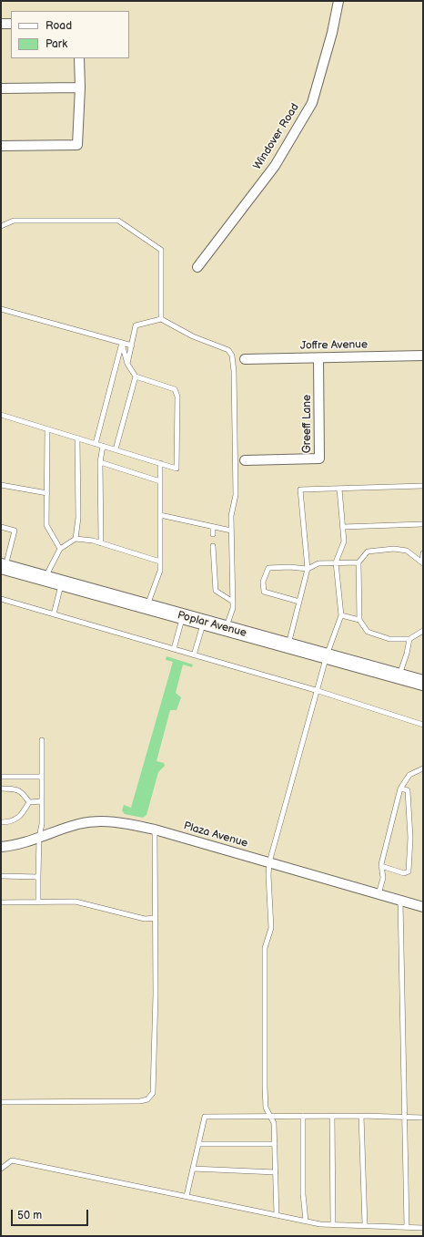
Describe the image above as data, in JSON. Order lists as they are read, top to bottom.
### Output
{
  "streets": {
    "main road": ["Poplar Avenue"],
    "street": [
      "Windover Road",
      "Joffre Avenue",
      "Greeff Lane",
      "Plaza Avenue"
    ]
  },
  "crossings": [
    ["Joffre Avenue", "Greeff Lane"]
  ],
  "legend": ["Road", "Park"],
  "scale_bar": "50 m"
}
